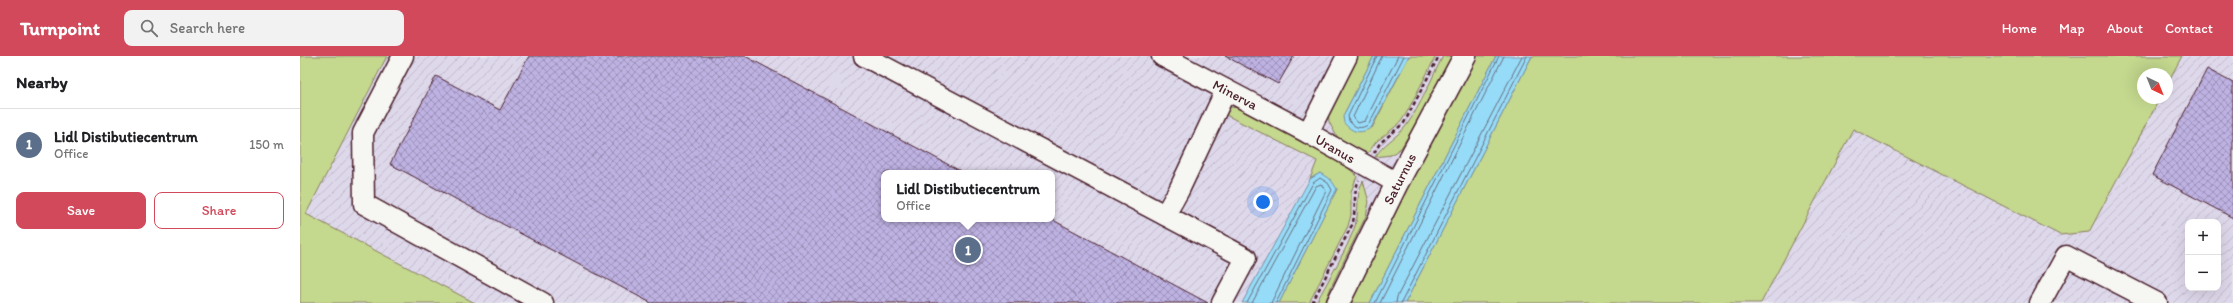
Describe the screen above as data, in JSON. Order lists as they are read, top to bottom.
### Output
{
  "streets": {
    "main road": ["Saturnus"],
    "street": ["Minerva", "Uranus"]
  },
  "crossings": [
    ["Minerva", "Uranus"],
    ["Uranus", "Saturnus"]
  ],
  "north": "bottom right",
  "page": {
    "header": "Turnpoint",
    "search": "Search here",
    "nav": [
      "Home",
      "Map",
      "About",
      "Contact"
    ],
    "heading": "Nearby",
    "list": [
      {
        "mark": "1",
        "name": "Lidl Distibutiecentrum",
        "note": "Office",
        "value": "150 m"
      }
    ],
    "popup": ["Lidl Distibutiecentrum", "Office"],
    "buttons": ["Save", "Share"],
    "map_buttons": ["+", "−"],
    "pins": "1"
  }
}
